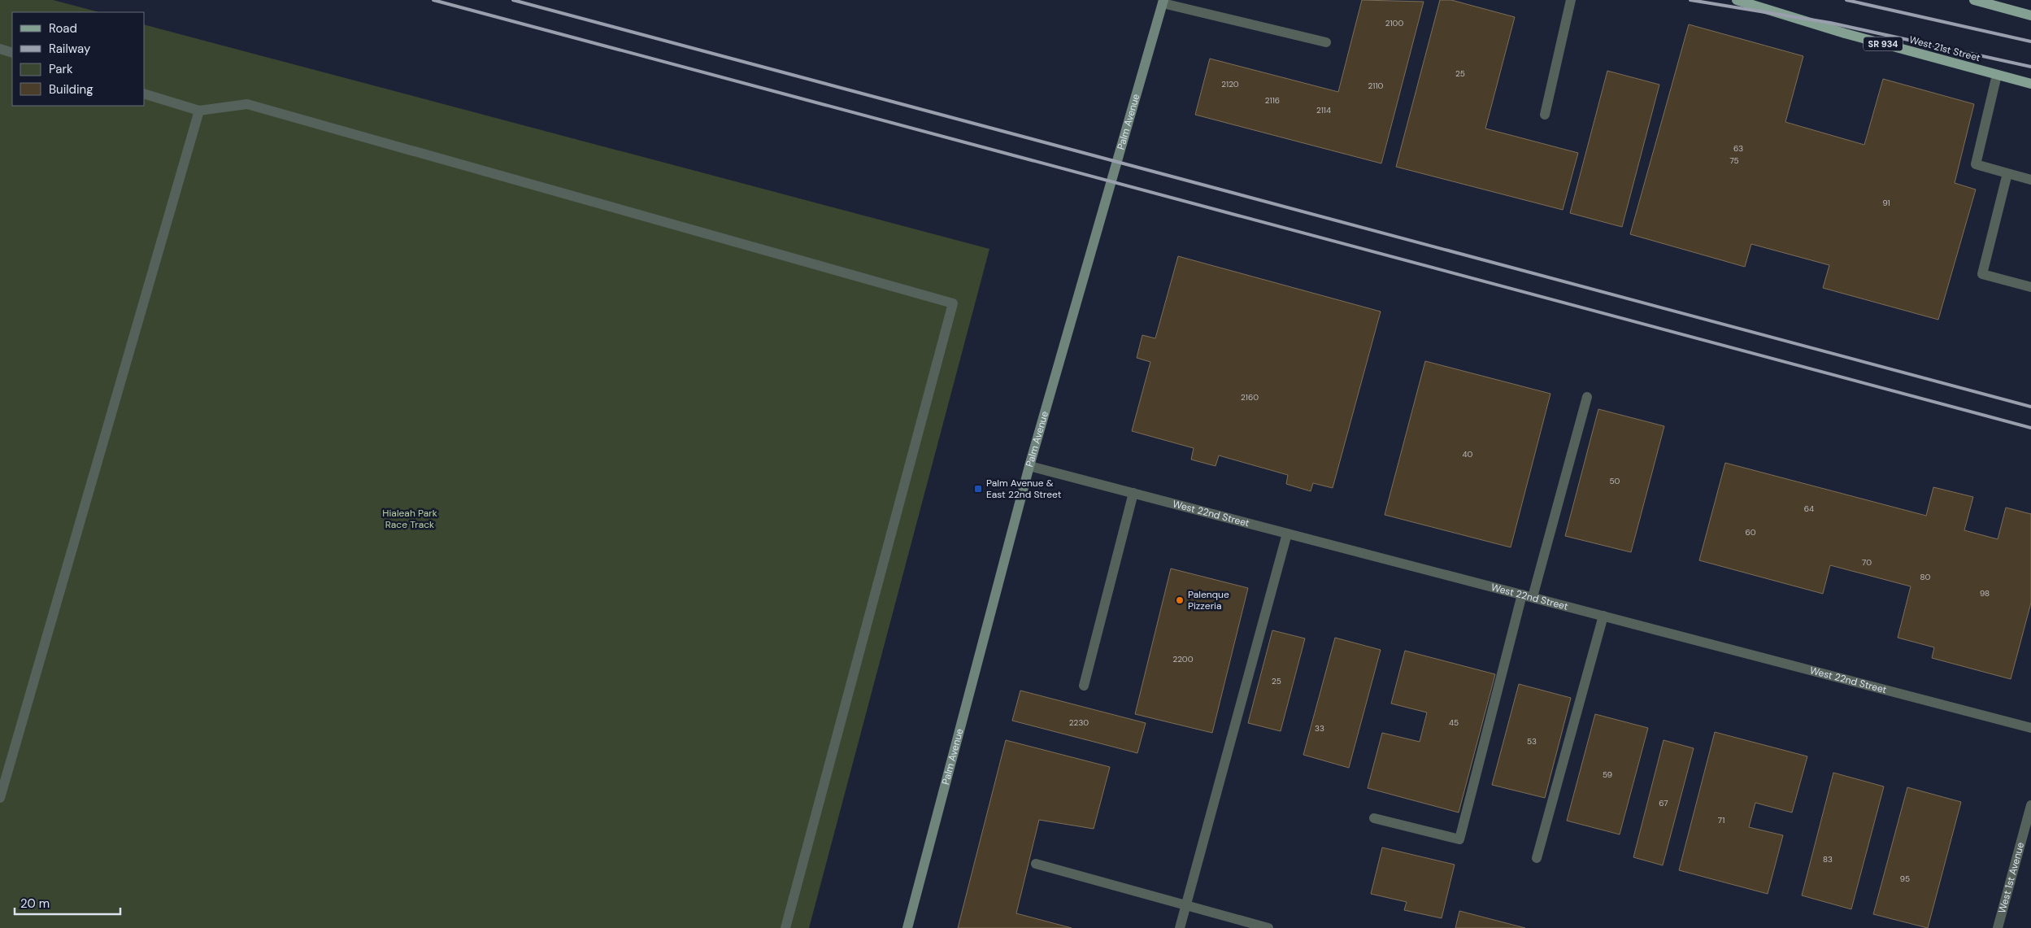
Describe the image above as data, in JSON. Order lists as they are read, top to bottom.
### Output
{
  "streets": {
    "main road": ["SR 934", "West 21st Street", "Palm Avenue"],
    "street": ["West 22nd Street", "West 1st Avenue"]
  },
  "crossings": [
    ["Palm Avenue", "West 22nd Street"]
  ],
  "parks": ["Hialeah Park Race Track"],
  "places": {
    "transit": ["Palm Avenue & East 22nd Street"],
    "other": ["Palenque Pizzeria"]
  },
  "house_numbers": [
    "2100",
    "25",
    "2120",
    "2110",
    "2116",
    "2114",
    "63",
    "75",
    "91",
    "2160",
    "40",
    "50",
    "64",
    "60",
    "70",
    "80",
    "98",
    "2200",
    "25",
    "2230",
    "45",
    "33",
    "53",
    "59",
    "67",
    "71",
    "83",
    "95"
  ],
  "legend": [
    "Road",
    "Railway",
    "Park",
    "Building"
  ],
  "scale_bar": "20 m"
}
